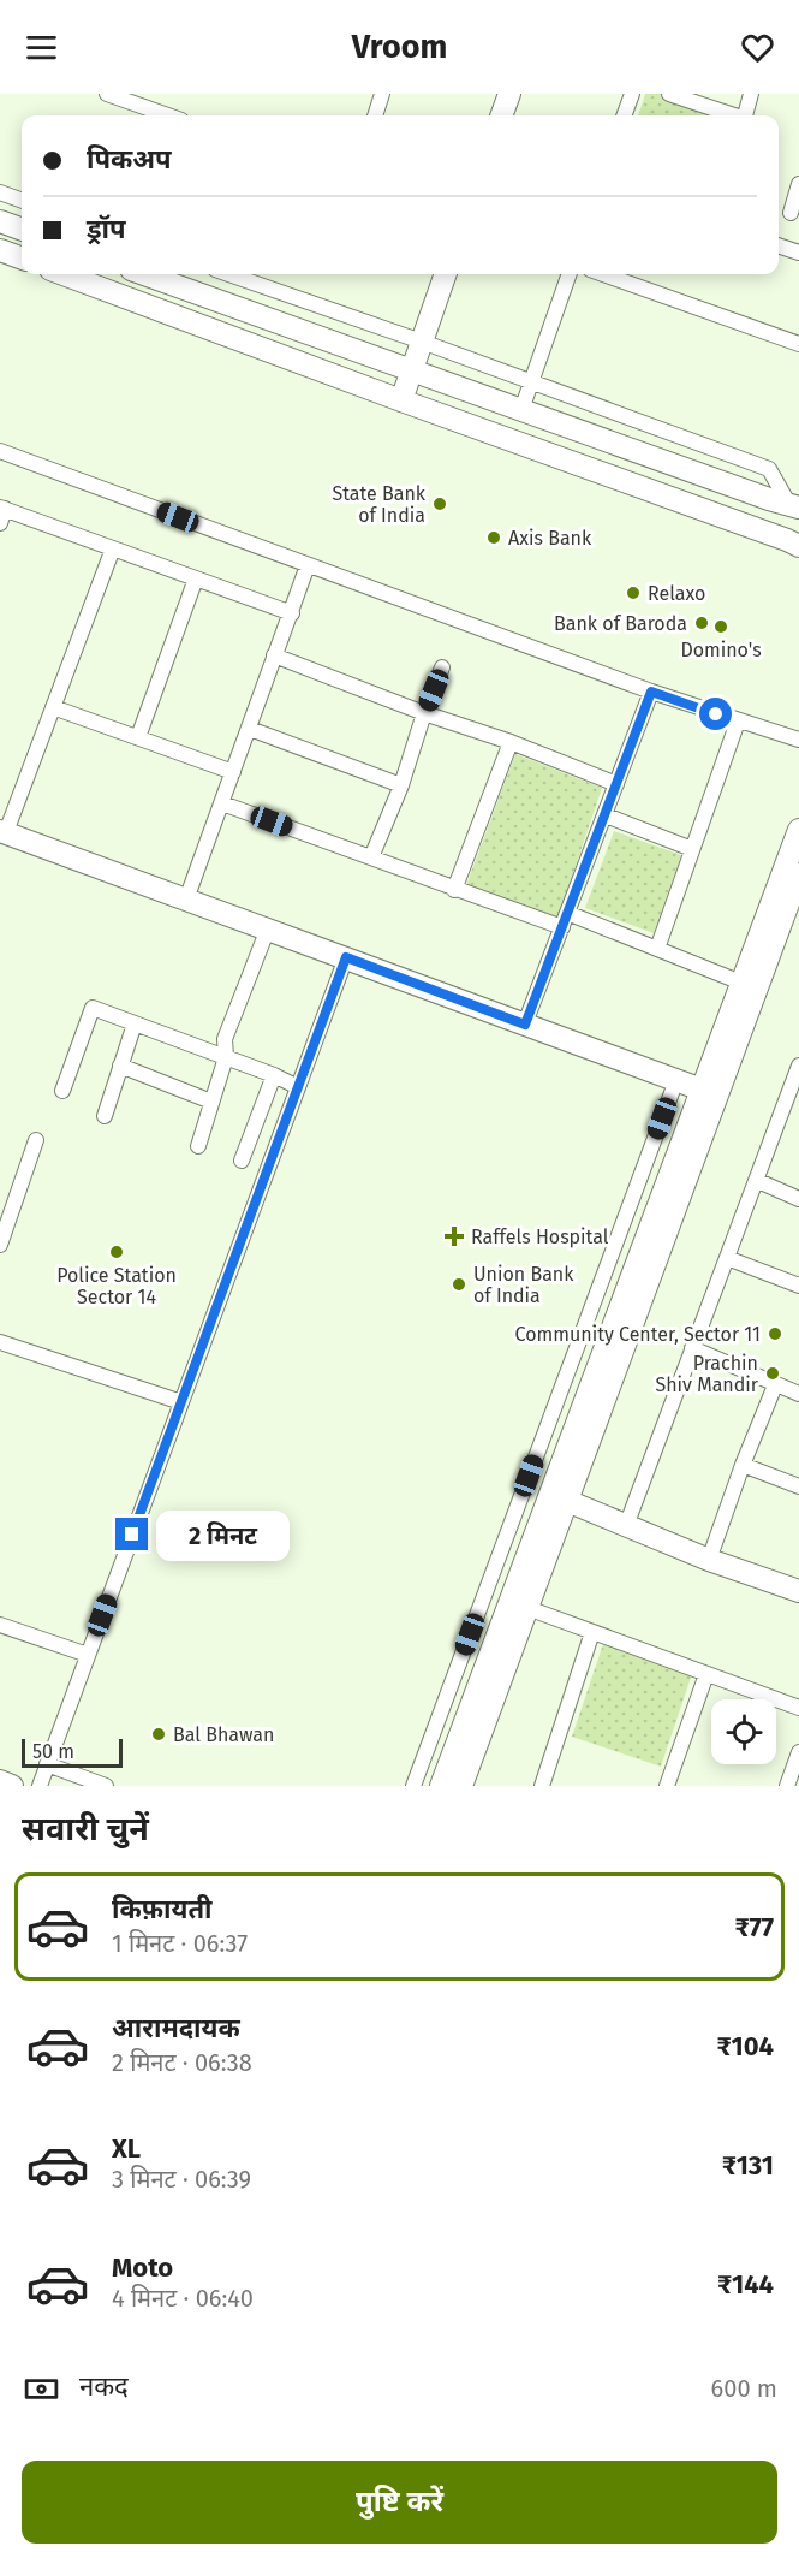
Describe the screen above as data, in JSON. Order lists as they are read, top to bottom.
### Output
{
  "places": {
    "other": [
      "State Bank of India",
      "Axis Bank",
      "Relaxo",
      "Bank of Baroda",
      "Domino's",
      "Police Station Sector 14",
      "Union Bank of India",
      "Community Center, Sector 11",
      "Prachin Shiv Mandir",
      "Bal Bhawan"
    ],
    "health": ["Raffels Hospital"]
  },
  "scale_bar": "50 m",
  "page": {
    "header": "Vroom",
    "banner": ["पिकअप", "ड्रॉप"],
    "bubble": "2 मिनट",
    "scale": "50 m",
    "heading": "सवारी चुनें",
    "list": [
      {
        "name": "किफ़ायती",
        "note": "1 मिनट · 06:37",
        "value": "₹77"
      },
      {
        "name": "आरामदायक",
        "note": "2 मिनट · 06:38",
        "value": "₹104"
      },
      {
        "name": "XL",
        "note": "3 मिनट · 06:39",
        "value": "₹131"
      },
      {
        "name": "Moto",
        "note": "4 मिनट · 06:40",
        "value": "₹144"
      }
    ],
    "pay": ["नकद", "600 m"],
    "buttons": "पुष्टि करें"
  }
}
